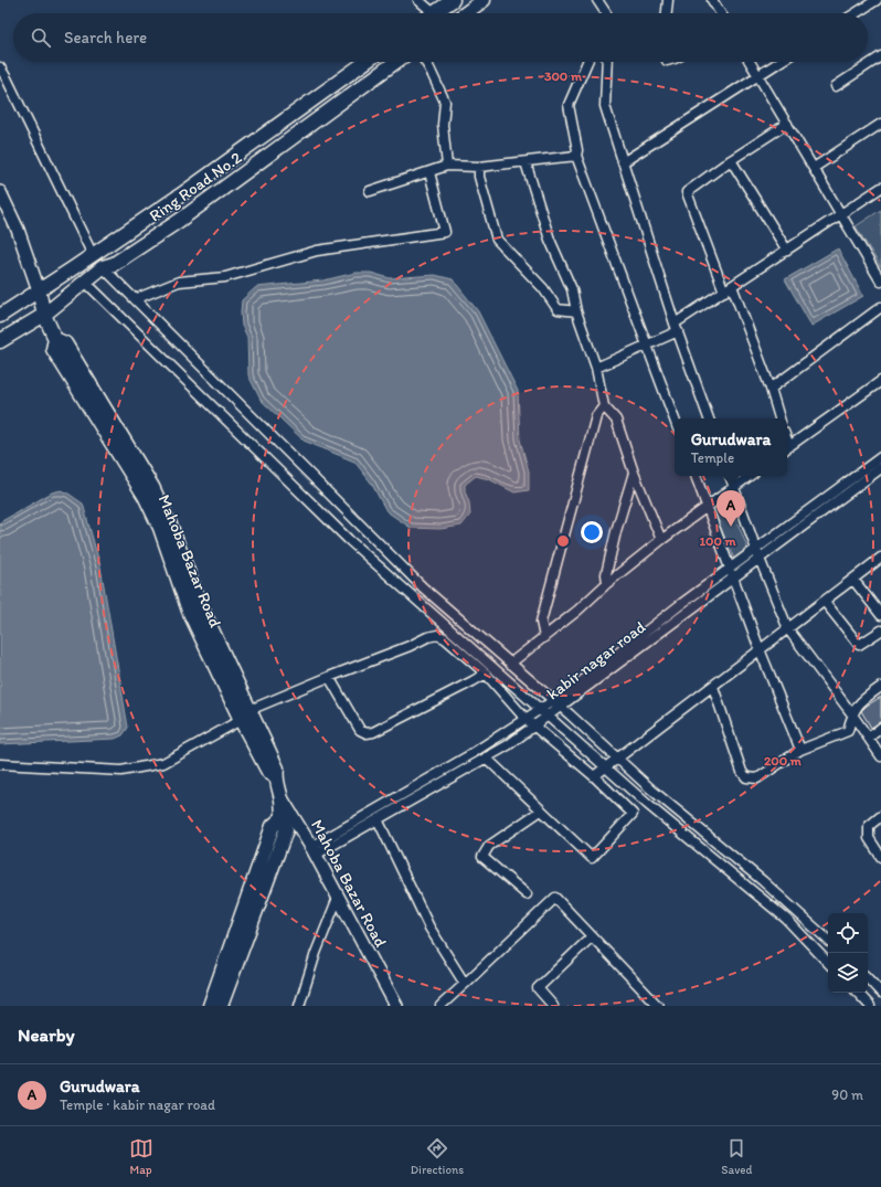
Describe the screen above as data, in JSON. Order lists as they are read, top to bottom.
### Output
{
  "streets": {
    "main road": ["Ring Road No.2", "Mahoba Bazar Road"],
    "street": ["kabir nagar road"]
  },
  "crossings": [
    ["Ring Road No.2", "Mahoba Bazar Road"],
    ["Mahoba Bazar Road", "kabir nagar road"]
  ],
  "page": {
    "search": "Search here",
    "popup": ["Gurudwara", "Temple"],
    "pins": "A",
    "heading": "Nearby",
    "list": [
      {
        "mark": "A",
        "name": "Gurudwara",
        "note": "Temple · kabir nagar road",
        "value": "90 m"
      }
    ],
    "nav": ["Map", "Directions", "Saved"]
  },
  "rings": ["300 m", "100 m", "200 m"]
}
